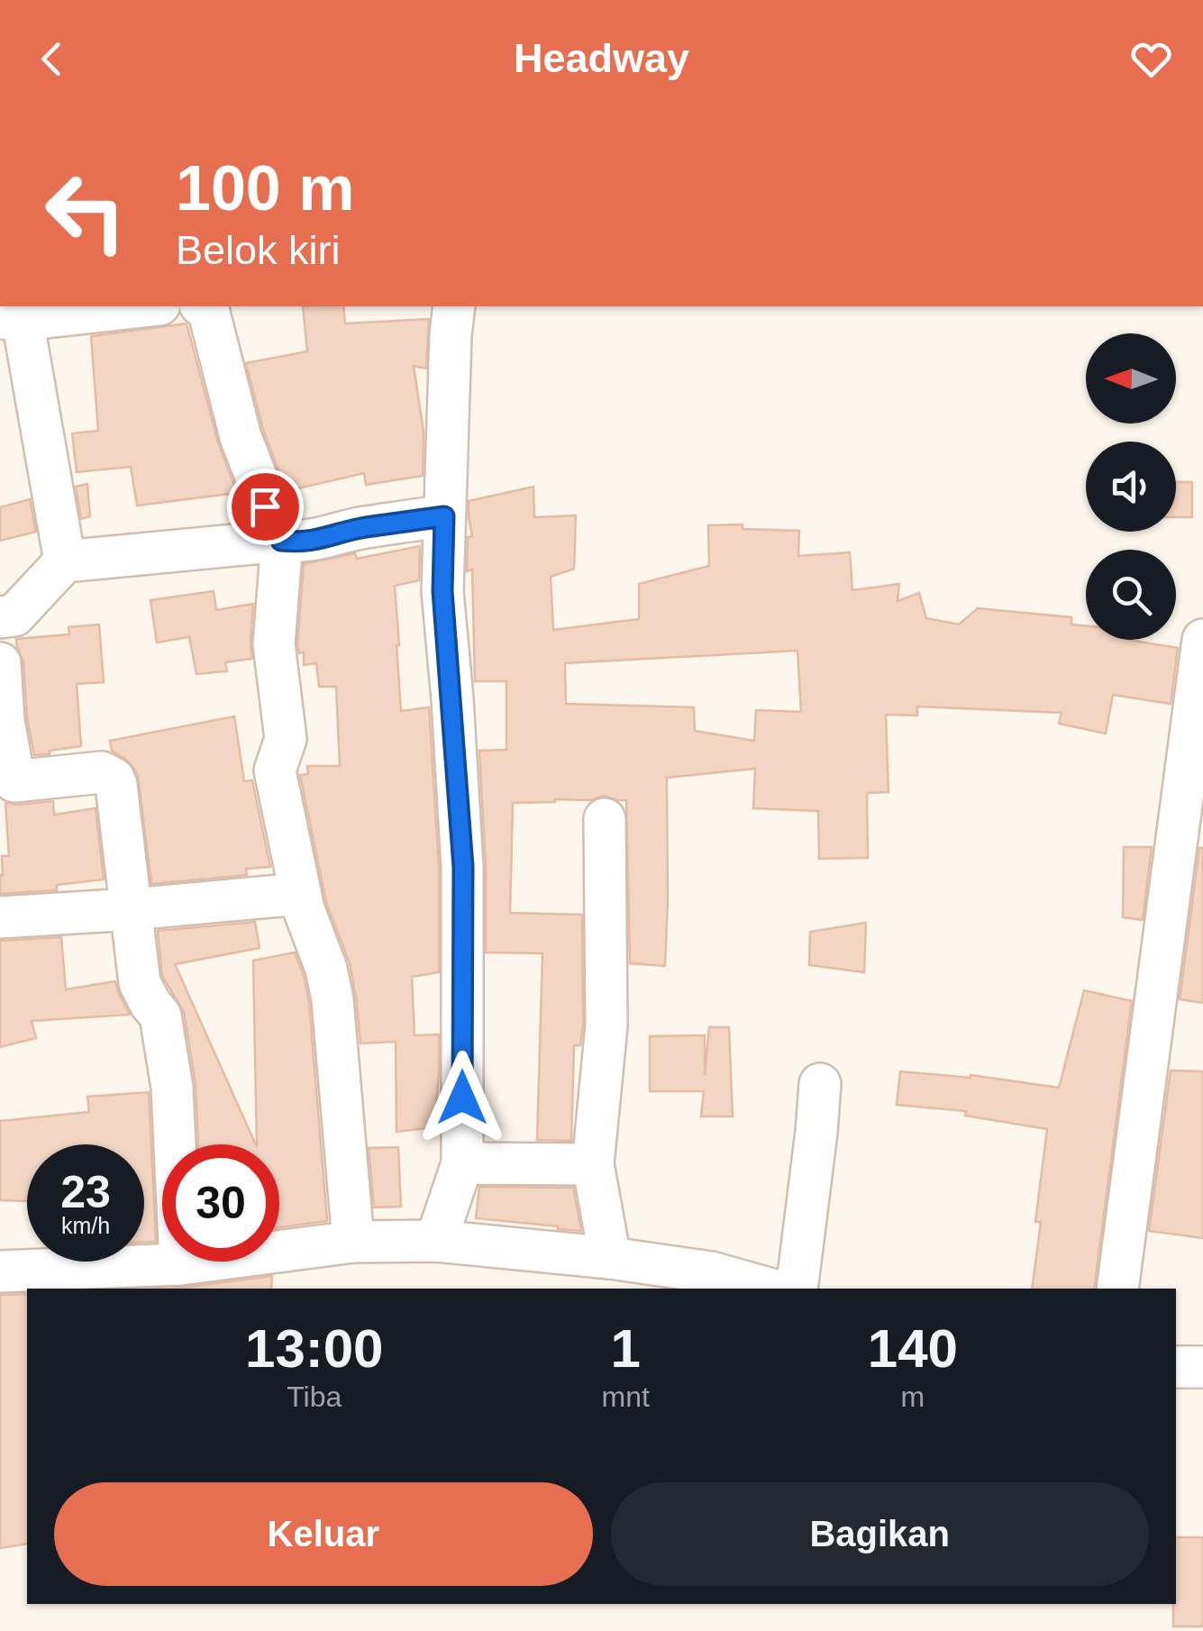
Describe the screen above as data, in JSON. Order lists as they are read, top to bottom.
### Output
{
  "north": "left",
  "page": {
    "header": "Headway",
    "turn": ["100 m", "Belok kiri"],
    "speed": "23 km/h",
    "limit": "30",
    "eta": [
      "13:00",
      "Tiba",
      "1",
      "mnt",
      "140",
      "m"
    ],
    "buttons": ["Keluar", "Bagikan"]
  }
}
